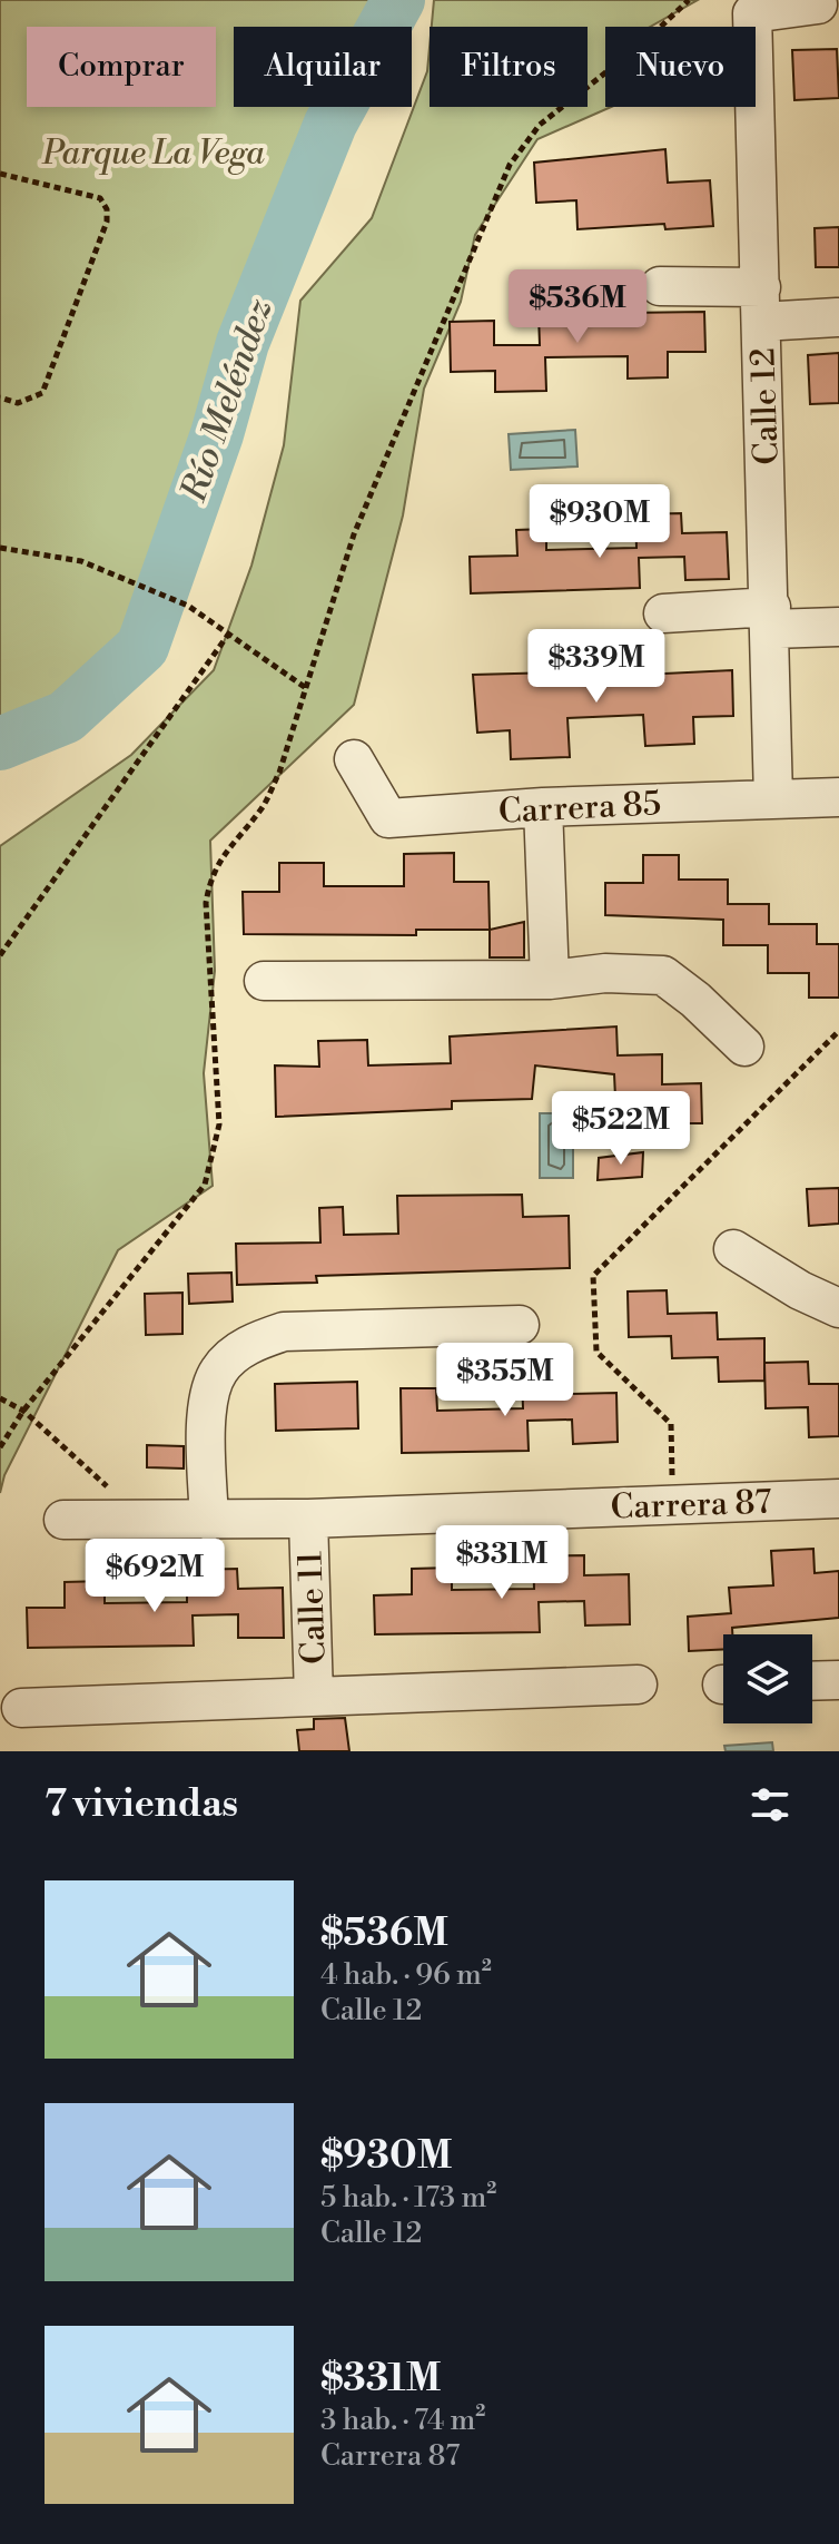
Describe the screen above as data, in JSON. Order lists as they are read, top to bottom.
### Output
{
  "streets": {
    "street": [
      "Calle 12",
      "Carrera 85",
      "Carrera 87",
      "Calle 11"
    ]
  },
  "crossings": [
    ["Calle 12", "Carrera 85"],
    ["Carrera 87", "Calle 11"]
  ],
  "water": ["Río Meléndez"],
  "parks": ["Parque La Vega"],
  "page": {
    "chip": [
      "Comprar",
      "Alquilar",
      "Filtros",
      "Nuevo"
    ],
    "price": [
      "$536M",
      "$930M",
      "$339M",
      "$522M",
      "$355M",
      "$331M",
      "$692M"
    ],
    "heading": "7 viviendas",
    "list": [
      {
        "name": "$536M",
        "note": "4 hab. · 96 m² · Calle 12"
      },
      {
        "name": "$930M",
        "note": "5 hab. · 173 m² · Calle 12"
      },
      {
        "name": "$331M",
        "note": "3 hab. · 74 m² · Carrera 87"
      }
    ]
  }
}
